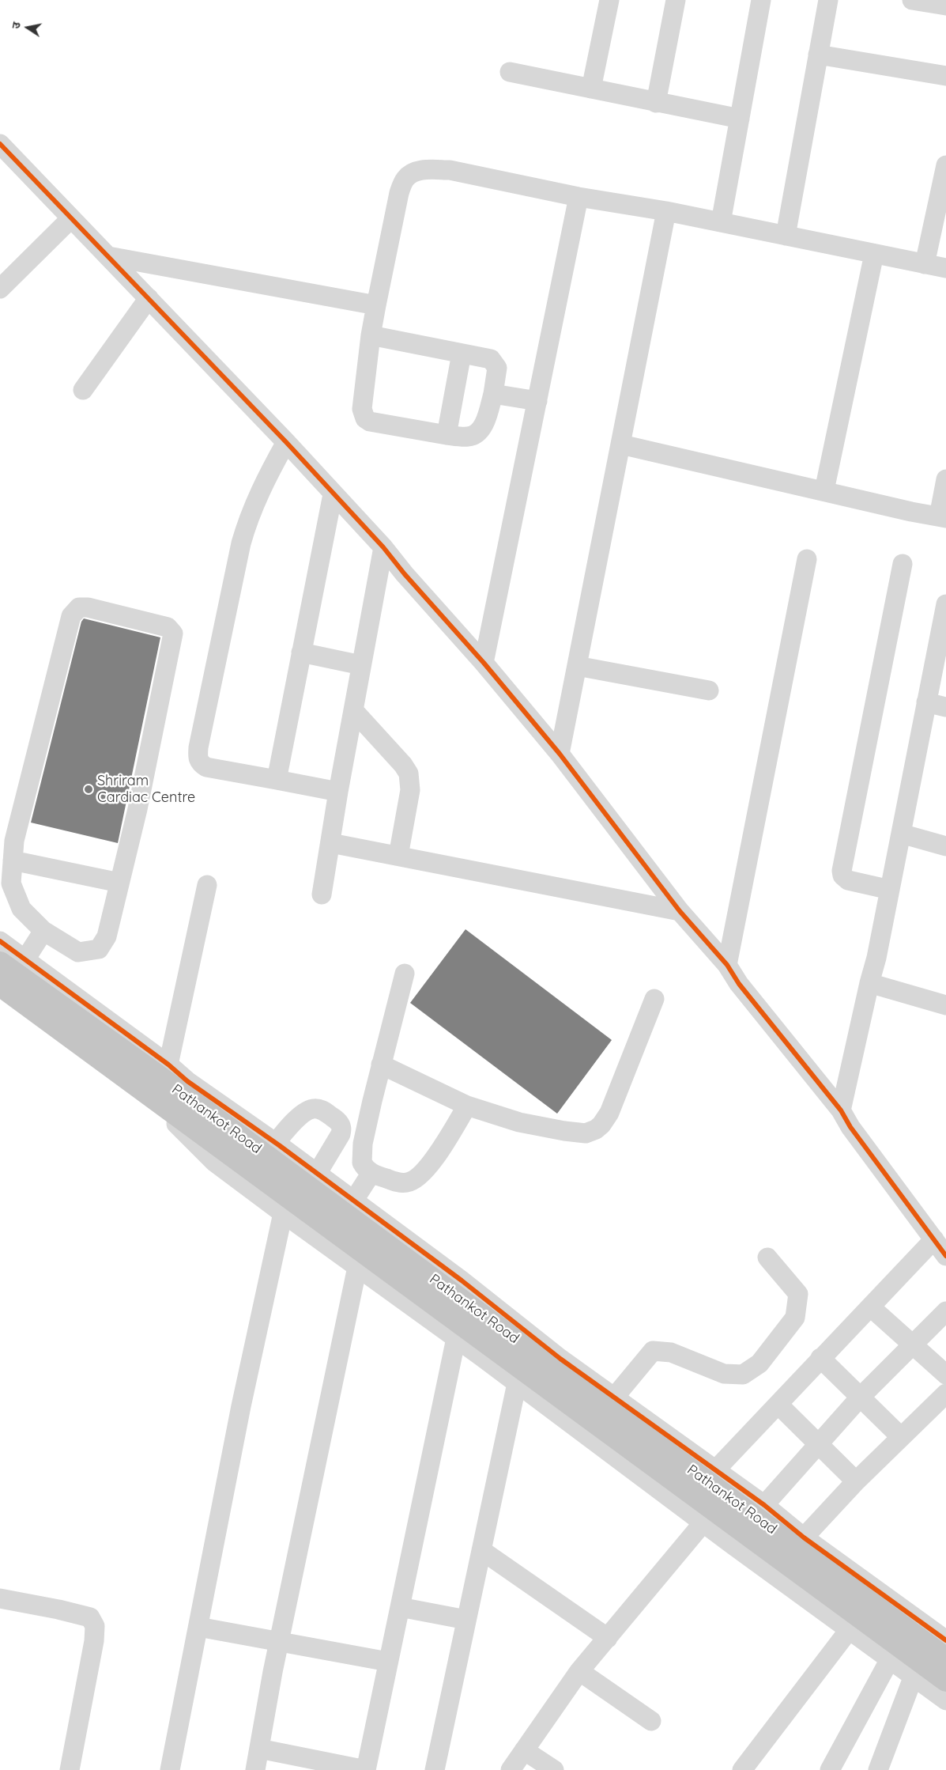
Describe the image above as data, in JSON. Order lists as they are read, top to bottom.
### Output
{
  "streets": {
    "highway": ["Pathankot Road"]
  },
  "places": ["Shriram Cardiac Centre"],
  "north": "left"
}
